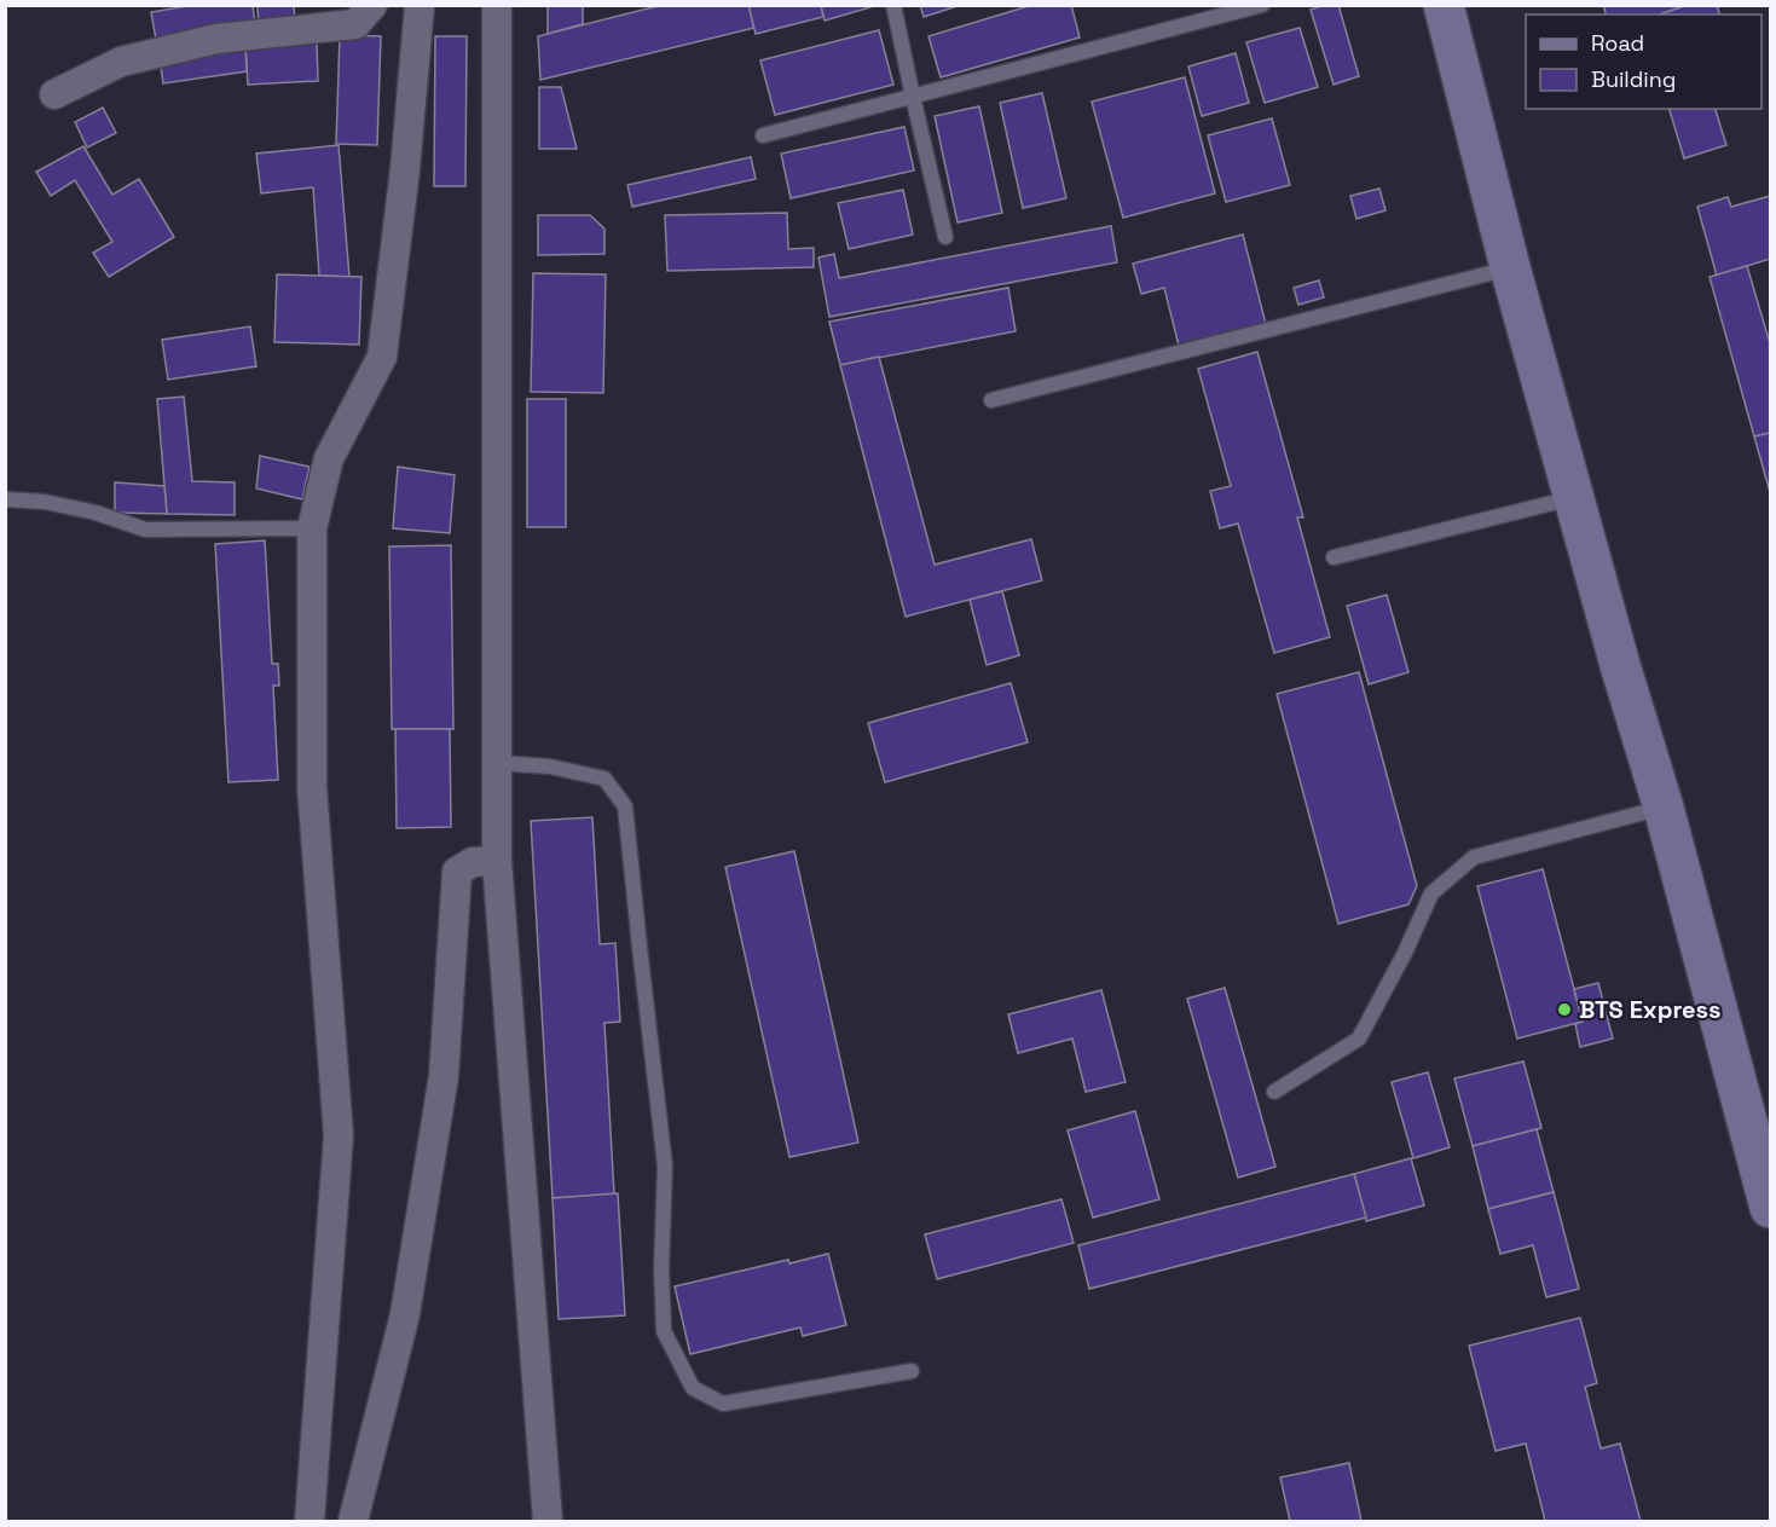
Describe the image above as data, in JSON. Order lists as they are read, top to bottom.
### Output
{
  "places": ["BTS Express"],
  "legend": ["Road", "Building"]
}
